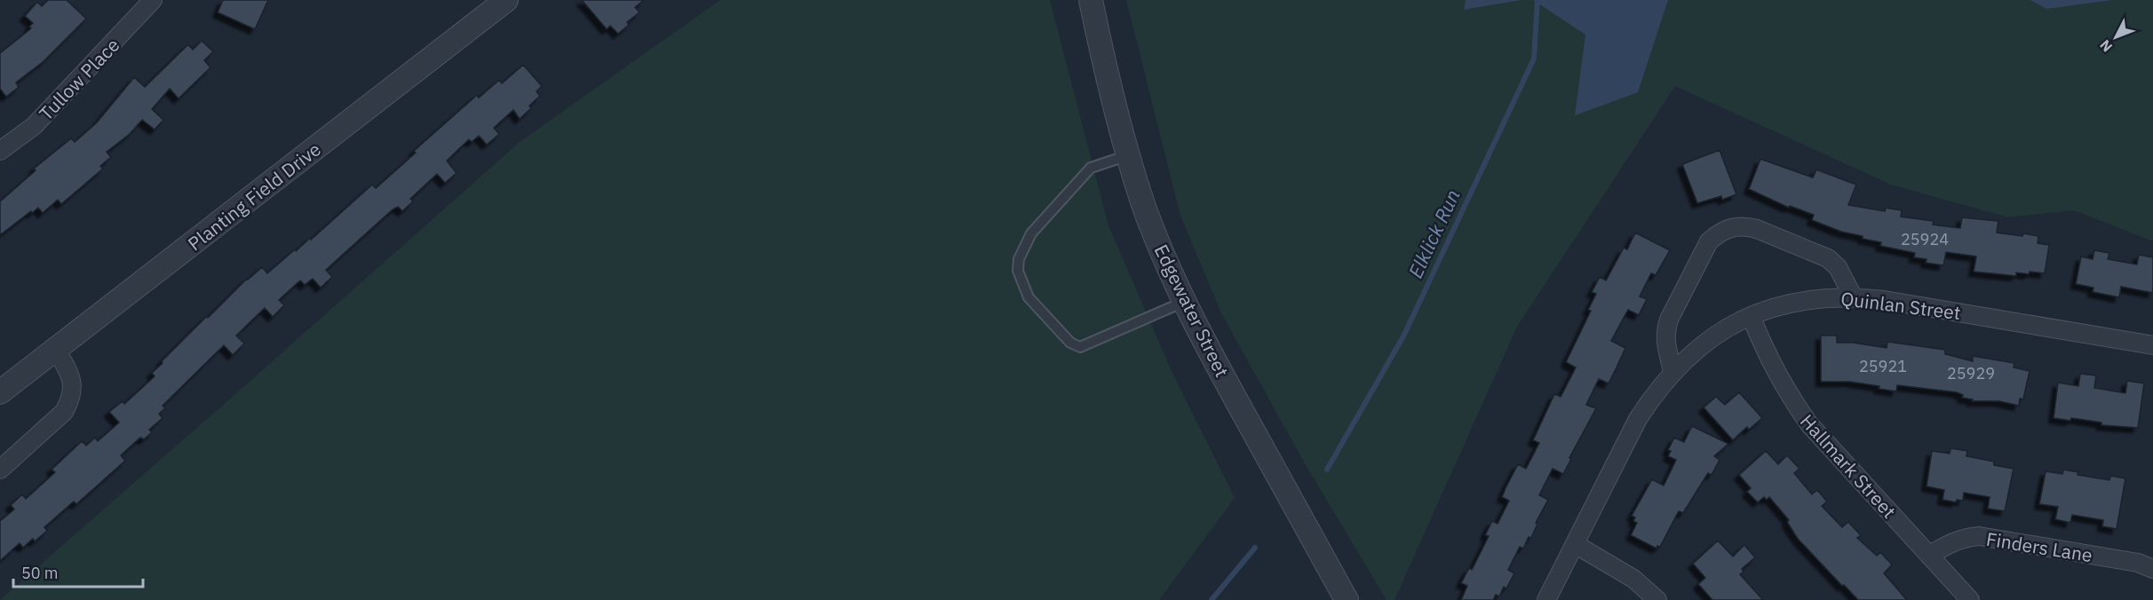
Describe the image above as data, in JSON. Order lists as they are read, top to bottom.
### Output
{
  "streets": {
    "street": [
      "Tullow Place",
      "Planting Field Drive",
      "Quinlan Street",
      "Edgewater Street",
      "Hallmark Street",
      "Finders Lane"
    ]
  },
  "crossings": [
    ["Quinlan Street", "Hallmark Street"],
    ["Hallmark Street", "Finders Lane"]
  ],
  "water": ["Elklick Run"],
  "house_numbers": ["25924", "25921", "25929"],
  "scale_bar": "50 m",
  "north": "bottom left"
}
